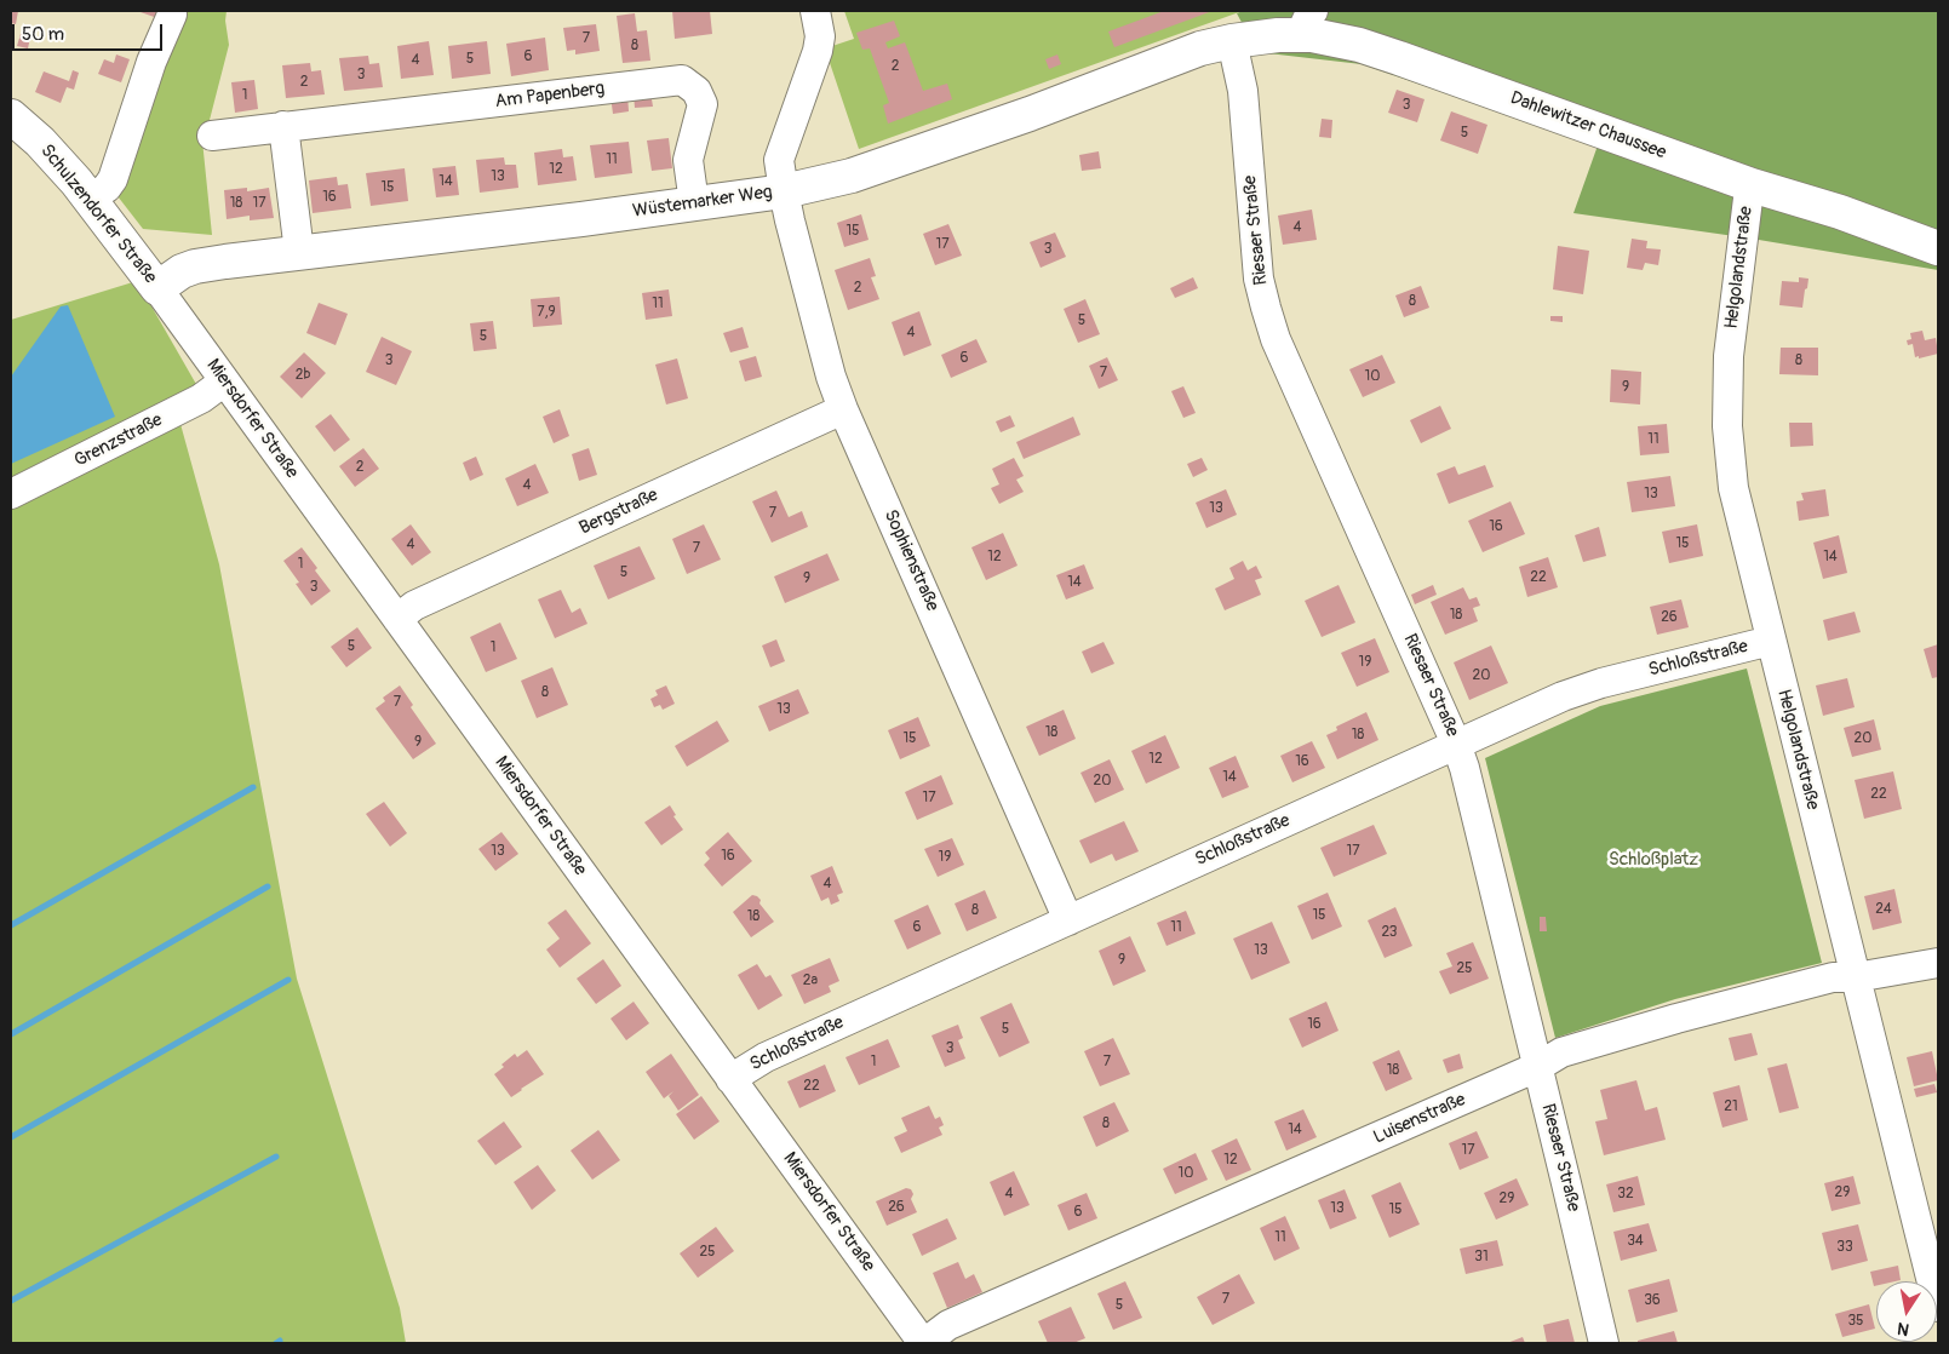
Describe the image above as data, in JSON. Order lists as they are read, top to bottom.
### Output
{
  "streets": {
    "main road": ["Dahlewitzer Chaussee", "Wüstemarker Weg", "Schulzendorfer Straße"],
    "street": [
      "Am Papenberg",
      "Riesaer Straße",
      "Helgolandstraße",
      "Miersdorfer Straße",
      "Grenzstraße",
      "Bergstraße",
      "Sophienstraße",
      "Schloßstraße",
      "Luisenstraße"
    ]
  },
  "crossings": [
    ["Am Papenberg", "Wüstemarker Weg"],
    ["Dahlewitzer Chaussee", "Wüstemarker Weg"],
    ["Dahlewitzer Chaussee", "Riesaer Straße"],
    ["Dahlewitzer Chaussee", "Helgolandstraße"],
    ["Wüstemarker Weg", "Schulzendorfer Straße"],
    ["Wüstemarker Weg", "Riesaer Straße"],
    ["Wüstemarker Weg", "Miersdorfer Straße"],
    ["Wüstemarker Weg", "Sophienstraße"],
    ["Schulzendorfer Straße", "Miersdorfer Straße"],
    ["Riesaer Straße", "Schloßstraße"],
    ["Riesaer Straße", "Luisenstraße"],
    ["Helgolandstraße", "Schloßstraße"],
    ["Helgolandstraße", "Luisenstraße"],
    ["Miersdorfer Straße", "Grenzstraße"],
    ["Miersdorfer Straße", "Bergstraße"],
    ["Miersdorfer Straße", "Schloßstraße"],
    ["Miersdorfer Straße", "Luisenstraße"],
    ["Bergstraße", "Sophienstraße"],
    ["Sophienstraße", "Schloßstraße"]
  ],
  "parks": ["Schloßplatz"],
  "house_numbers": [
    "7",
    "8",
    "6",
    "5",
    "4",
    "2",
    "3",
    "2",
    "1",
    "3",
    "5",
    "11",
    "12",
    "13",
    "14",
    "15",
    "16",
    "18",
    "17",
    "4",
    "15",
    "17",
    "3",
    "2",
    "8",
    "11",
    "7,9",
    "5",
    "4",
    "5",
    "6",
    "3",
    "8",
    "7",
    "2b",
    "10",
    "9",
    "11",
    "2",
    "4",
    "13",
    "13",
    "7",
    "16",
    "15",
    "4",
    "7",
    "12",
    "14",
    "1",
    "5",
    "22",
    "9",
    "14",
    "3",
    "18",
    "26",
    "5",
    "1",
    "19",
    "20",
    "8",
    "7",
    "13",
    "18",
    "18",
    "15",
    "20",
    "9",
    "12",
    "16",
    "14",
    "20",
    "22",
    "17",
    "13",
    "17",
    "16",
    "19",
    "4",
    "24",
    "8",
    "15",
    "18",
    "6",
    "11",
    "23",
    "13",
    "9",
    "25",
    "2a",
    "16",
    "5",
    "3",
    "1",
    "7",
    "18",
    "22",
    "21",
    "8",
    "14",
    "17",
    "12",
    "10",
    "29",
    "4",
    "32",
    "29",
    "26",
    "13",
    "15",
    "6",
    "11",
    "34",
    "33",
    "25",
    "31",
    "7",
    "36",
    "5",
    "35"
  ],
  "scale_bar": "50 m",
  "north": "bottom"
}
